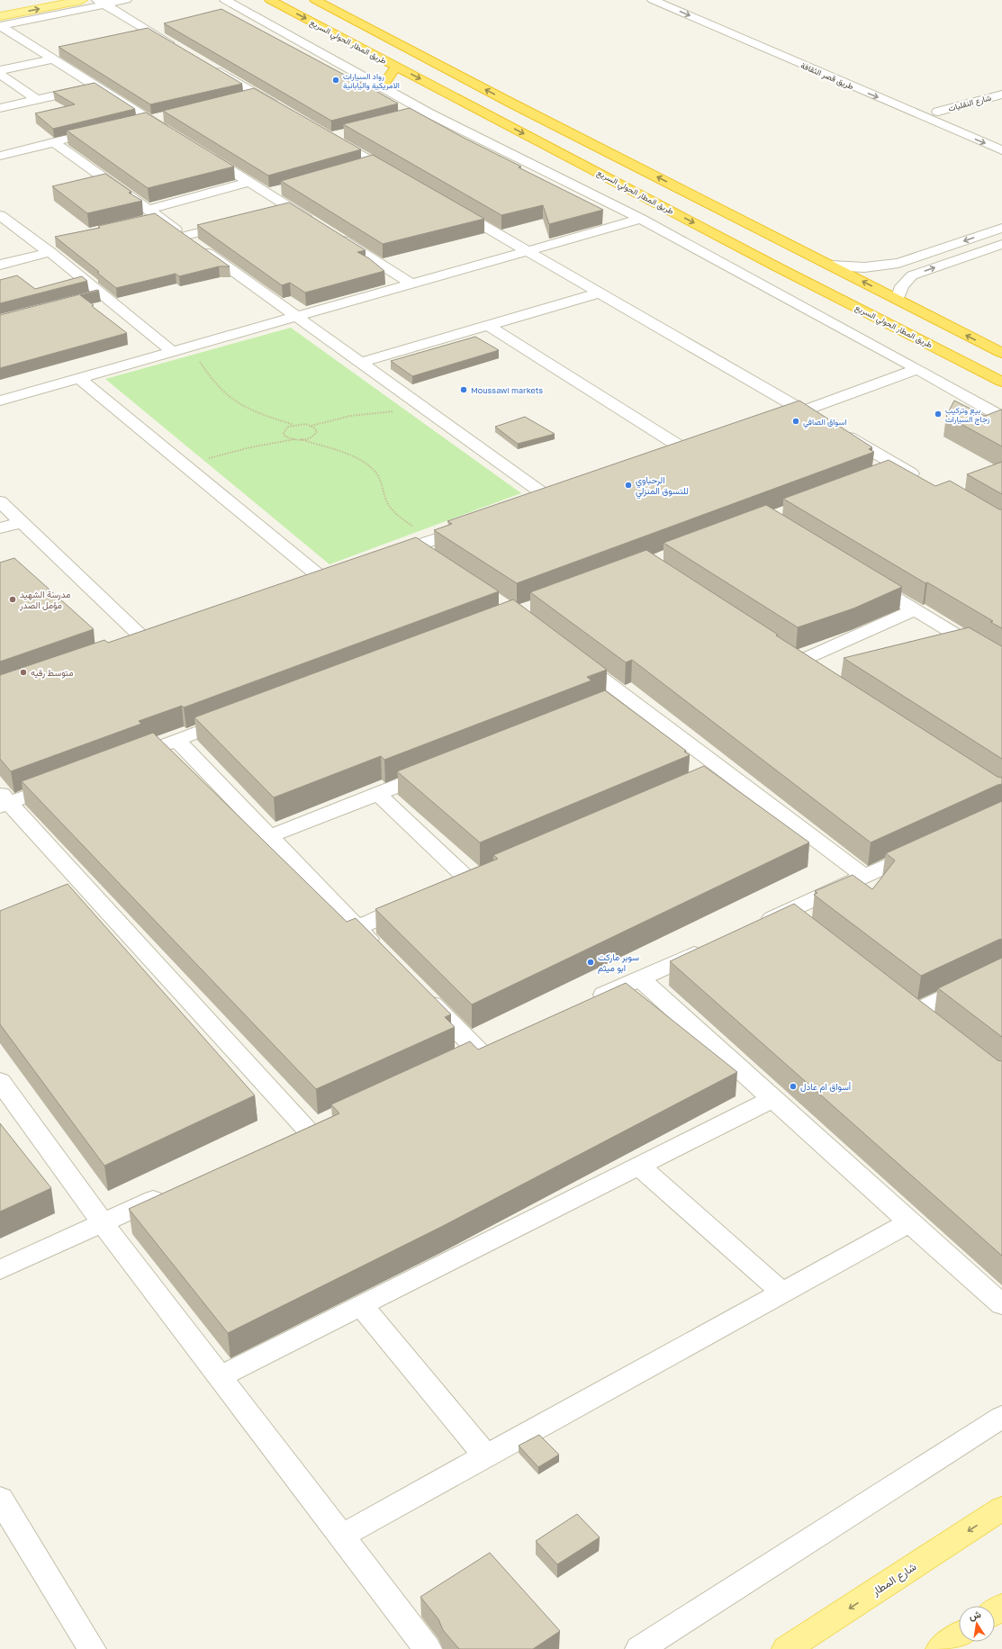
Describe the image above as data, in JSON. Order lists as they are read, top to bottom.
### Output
{
  "streets": {
    "highway": ["طريق المطار الحولي السريع"],
    "main road": ["شارع المطار"],
    "street": ["طريق قصر الثقافة", "شارع النقليات"]
  },
  "crossings": [
    ["طريق قصر الثقافة", "شارع النقليات"]
  ],
  "one_way": ["شارع المطار"],
  "places": [
    "رواد السيارات الامريكية واليابانية",
    "Moussawi markets",
    "بيع وتركيب زجاج السيارات",
    "اسواق الصافي",
    "الرحباوي للتسوق المنزلي",
    "مدرسة الشهيد مؤمل الصدر",
    "متوسط رقيه",
    "سوبر ماركت ابو ميثم",
    "أسواق ام عادل"
  ],
  "north": "top"
}
